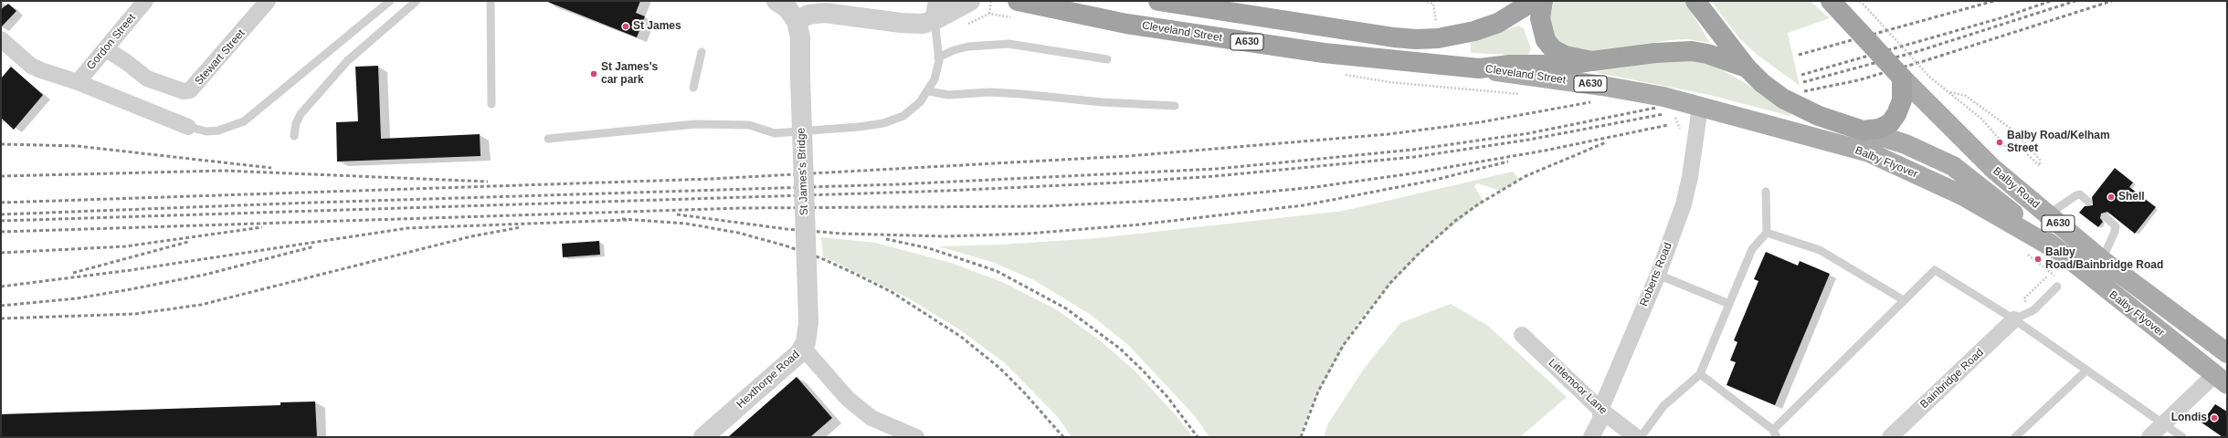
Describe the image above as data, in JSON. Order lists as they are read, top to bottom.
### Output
{
  "streets": {
    "highway": ["Cleveland Street", "A630", "Balby Flyover"],
    "main road": ["Balby Road"],
    "street": [
      "Gordon Street",
      "Stewart Street",
      "St James's Bridge",
      "Roberts Road",
      "Bainbridge Road",
      "Hexthorpe Road",
      "Littlemoor Lane"
    ]
  },
  "crossings": [
    ["Cleveland Street", "Balby Flyover"],
    ["Cleveland Street", "Roberts Road"],
    ["Gordon Street", "Stewart Street"],
    ["A630", "Balby Flyover"],
    ["A630", "Balby Road"],
    ["Balby Flyover", "Balby Road"],
    ["Balby Flyover", "Roberts Road"],
    ["St James's Bridge", "Hexthorpe Road"],
    ["Roberts Road", "Littlemoor Lane"]
  ],
  "places": [
    "St James",
    "St James's car park",
    "Balby Road/Kelham Street",
    "Shell",
    "Balby Road/Bainbridge Road",
    "Londis"
  ]
}
